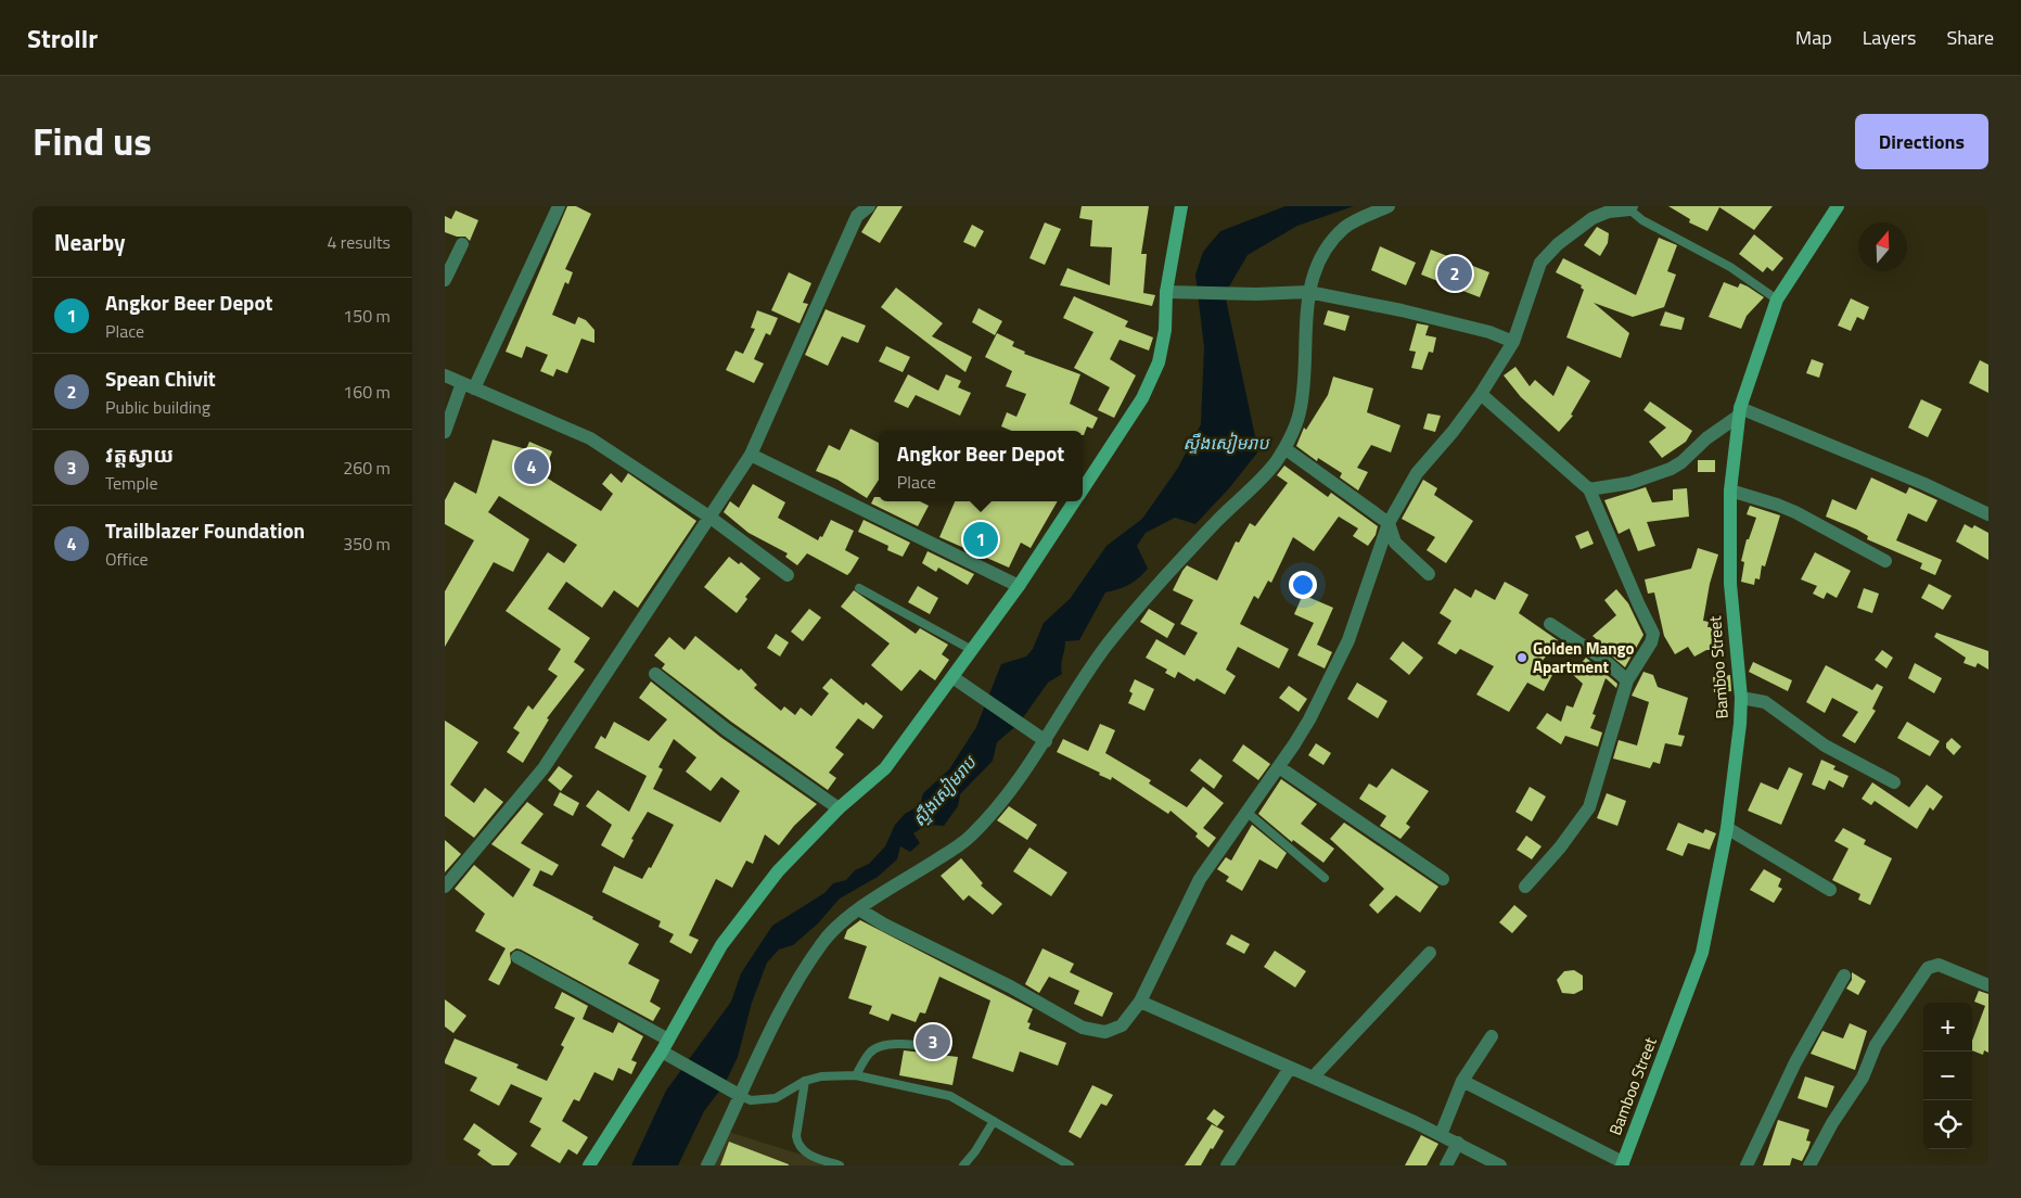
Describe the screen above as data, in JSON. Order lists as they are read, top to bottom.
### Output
{
  "streets": {
    "street": ["Bamboo Street"]
  },
  "water": ["ស្ទឹងសៀមរាប"],
  "places": ["Golden Mango Apartment"],
  "north": "top",
  "page": {
    "header": "Strollr",
    "nav": ["Map", "Layers", "Share"],
    "title": "Find us",
    "buttons": "Directions",
    "heading": ["Nearby", "4 results"],
    "pins": [
      "2",
      "4",
      "1",
      "3"
    ],
    "list": [
      {
        "mark": "1",
        "name": "Angkor Beer Depot",
        "note": "Place",
        "value": "150 m"
      },
      {
        "mark": "2",
        "name": "Spean Chivit",
        "note": "Public building",
        "value": "160 m"
      },
      {
        "mark": "3",
        "name": "វត្តស្វាយ",
        "note": "Temple",
        "value": "260 m"
      },
      {
        "mark": "4",
        "name": "Trailblazer Foundation",
        "note": "Office",
        "value": "350 m"
      }
    ],
    "popup": ["Angkor Beer Depot", "Place"],
    "map_buttons": ["+", "−"]
  }
}
